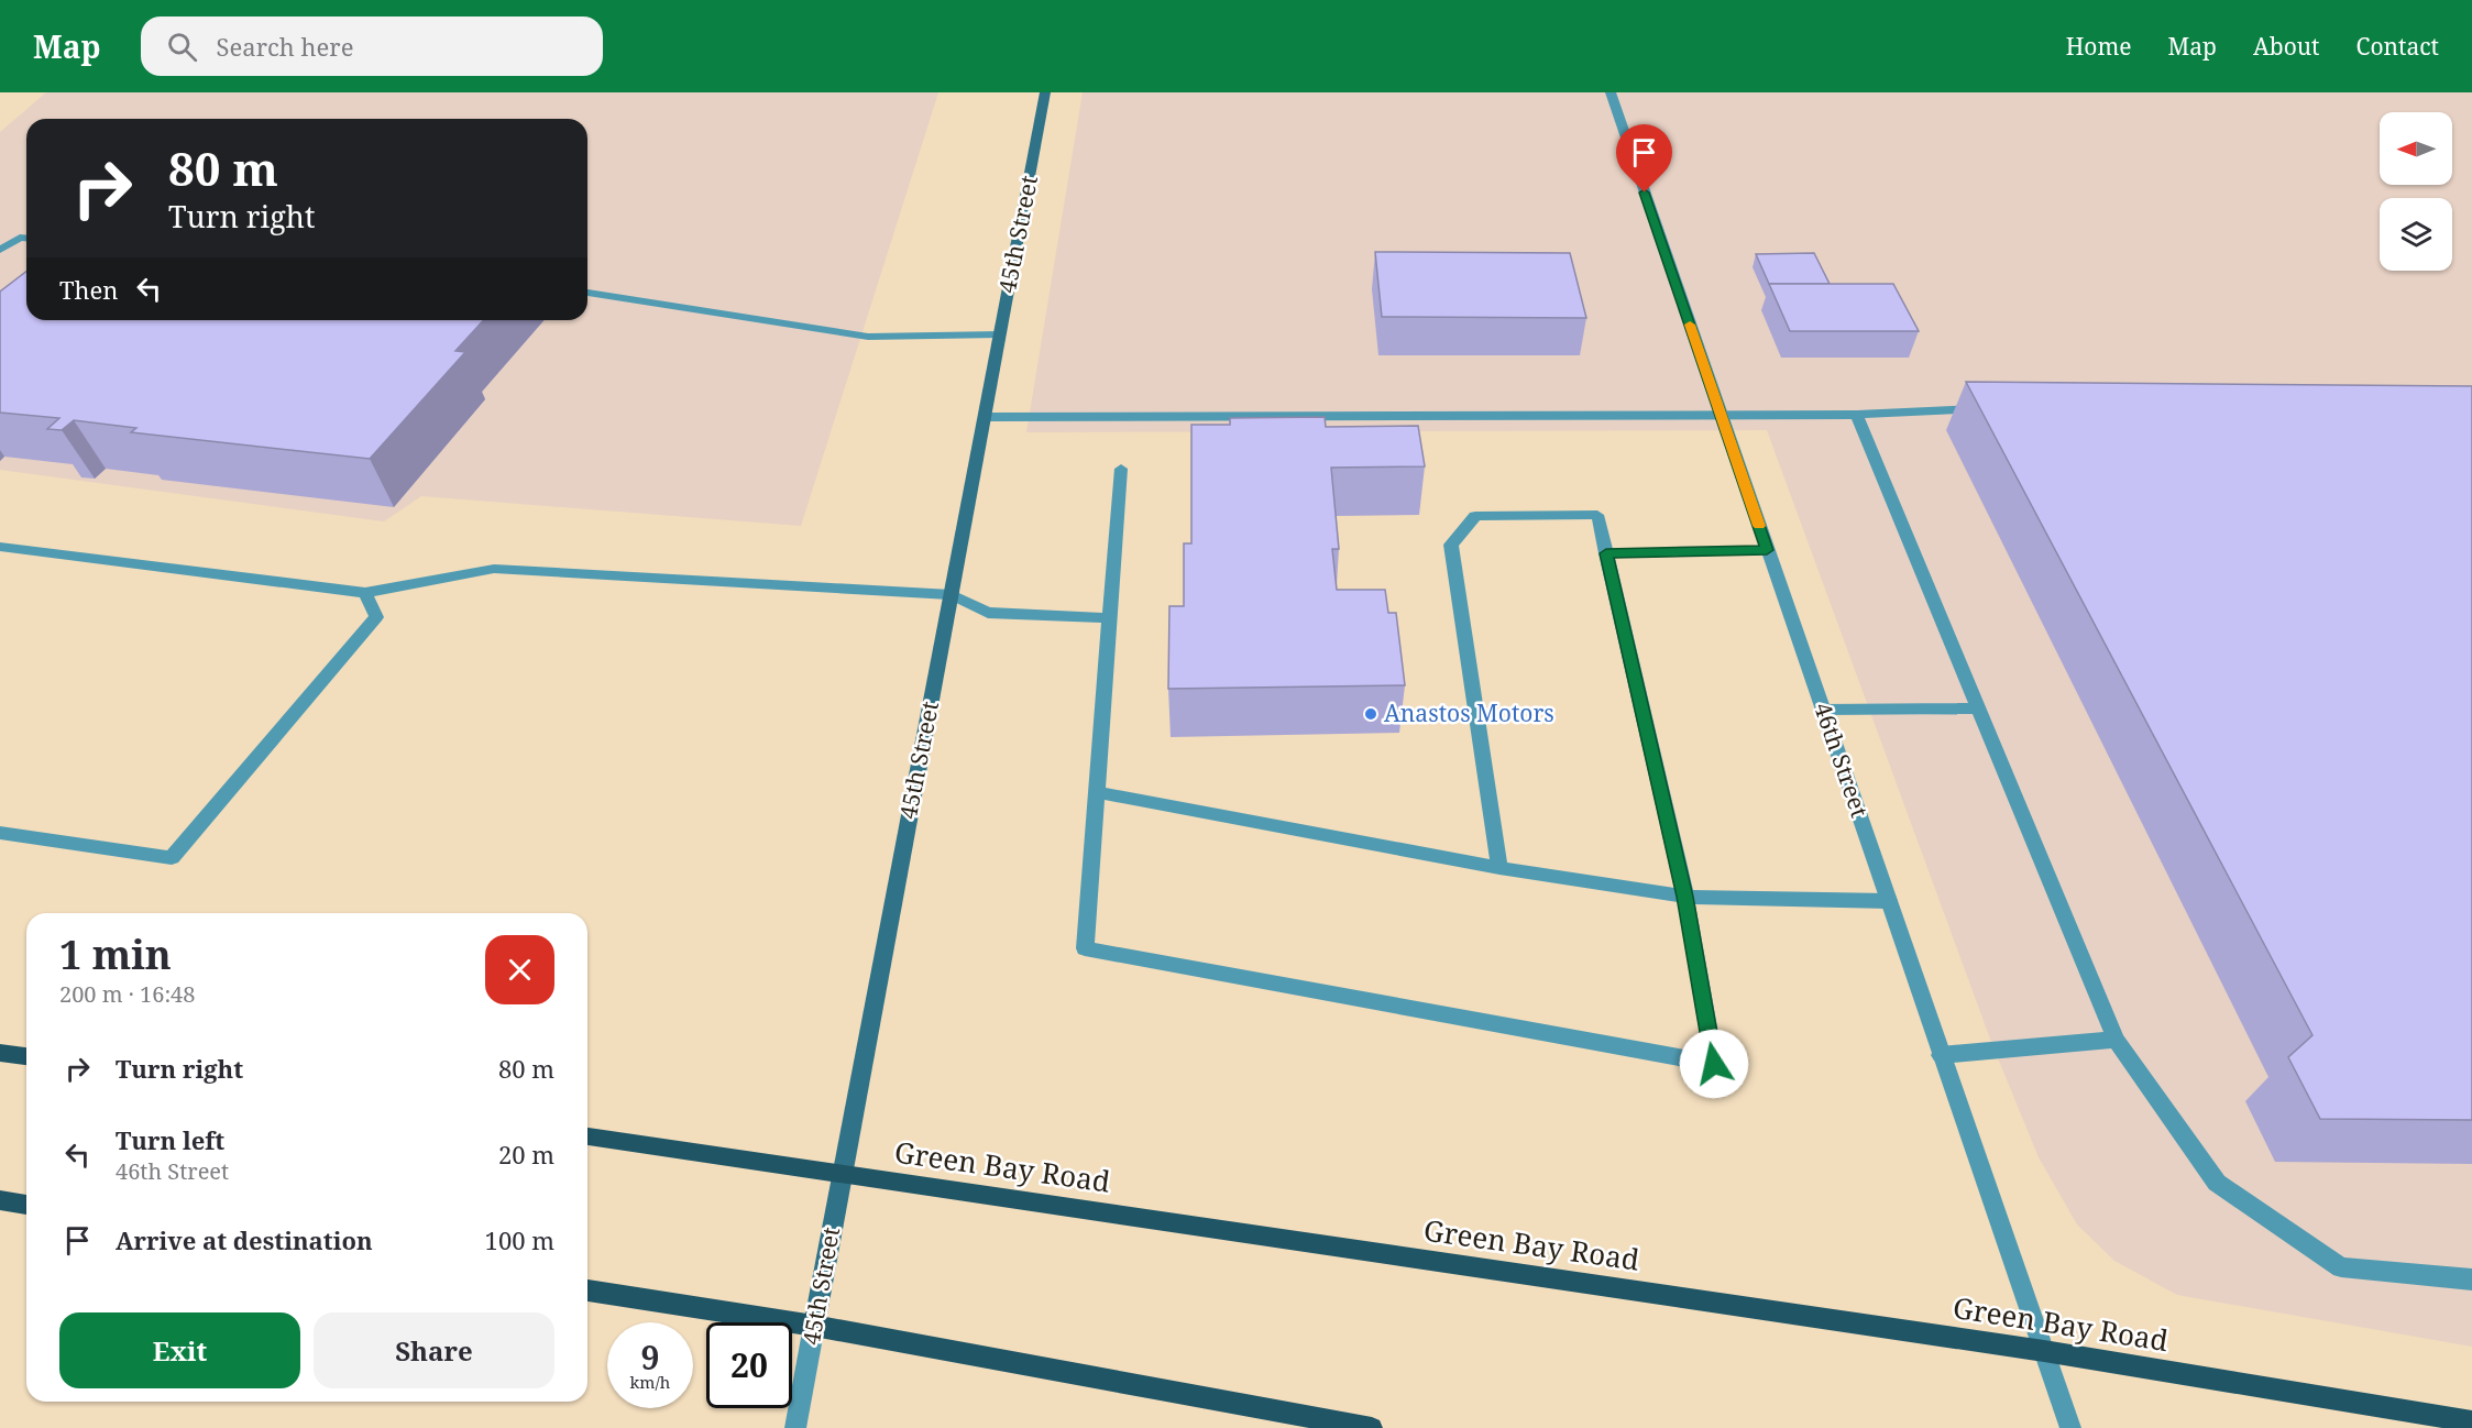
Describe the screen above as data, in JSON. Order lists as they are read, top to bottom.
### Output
{
  "streets": {
    "main road": ["Green Bay Road"],
    "street": ["45th Street", "46th Street"]
  },
  "crossings": [
    ["45th Street", "Green Bay Road"],
    ["46th Street", "Green Bay Road"]
  ],
  "places": ["Anastos Motors"],
  "north": "left",
  "page": {
    "header": "Map",
    "search": "Search here",
    "nav": [
      "Home",
      "Map",
      "About",
      "Contact"
    ],
    "turn": ["80 m", "Turn right"],
    "then": "Then",
    "heading": ["1 min", "200 m · 16:48"],
    "list": [
      {
        "name": "Turn right",
        "value": "80 m"
      },
      {
        "name": "Turn left",
        "note": "46th Street",
        "value": "20 m"
      },
      {
        "name": "Arrive at destination",
        "value": "100 m"
      }
    ],
    "buttons": ["Exit", "Share"],
    "speed": "9 km/h",
    "limit": "20"
  }
}
